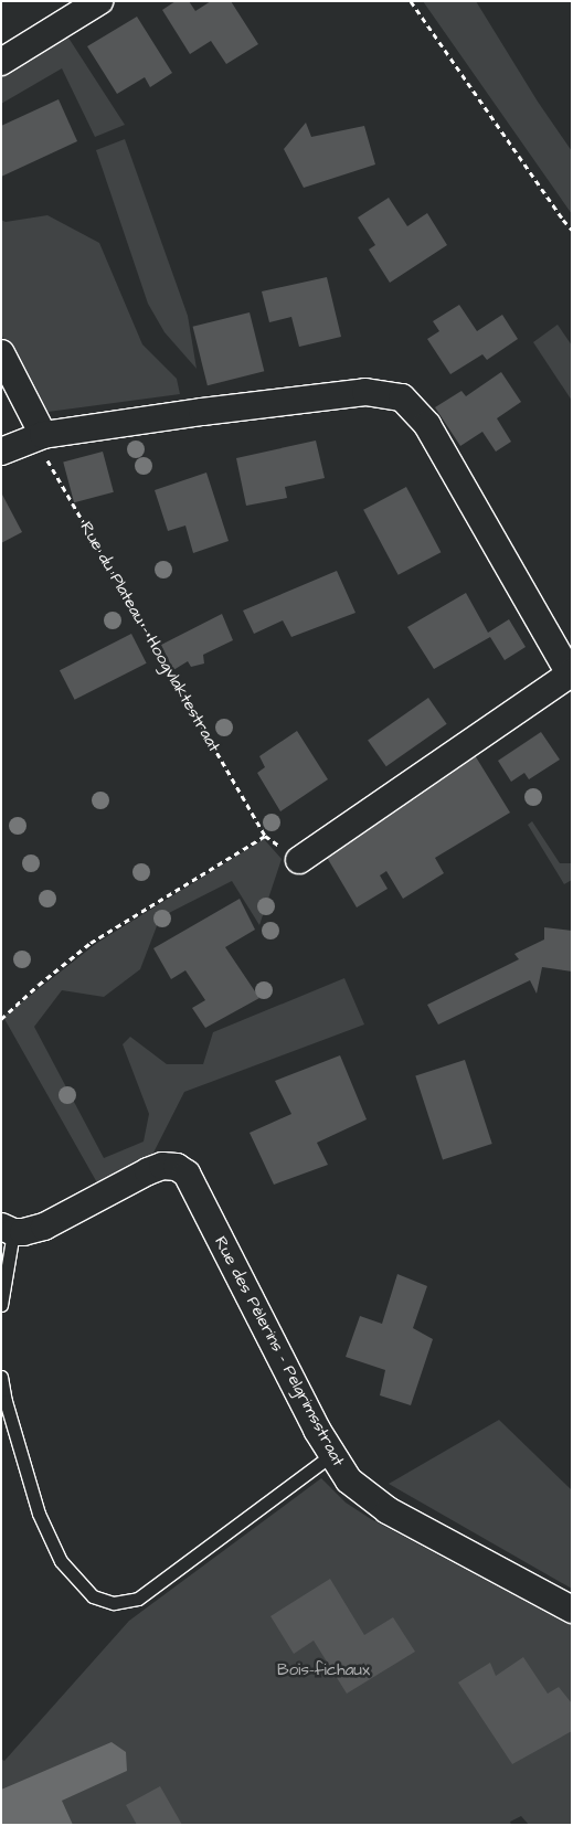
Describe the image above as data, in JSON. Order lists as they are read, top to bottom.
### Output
{
  "streets": {
    "street": ["Rue des Pèlerins - Pelgrimsstraat"],
    "path": ["Rue du Plateau - Hoogvlaktestraat"]
  },
  "parks": ["Bois-fichaux"]
}
